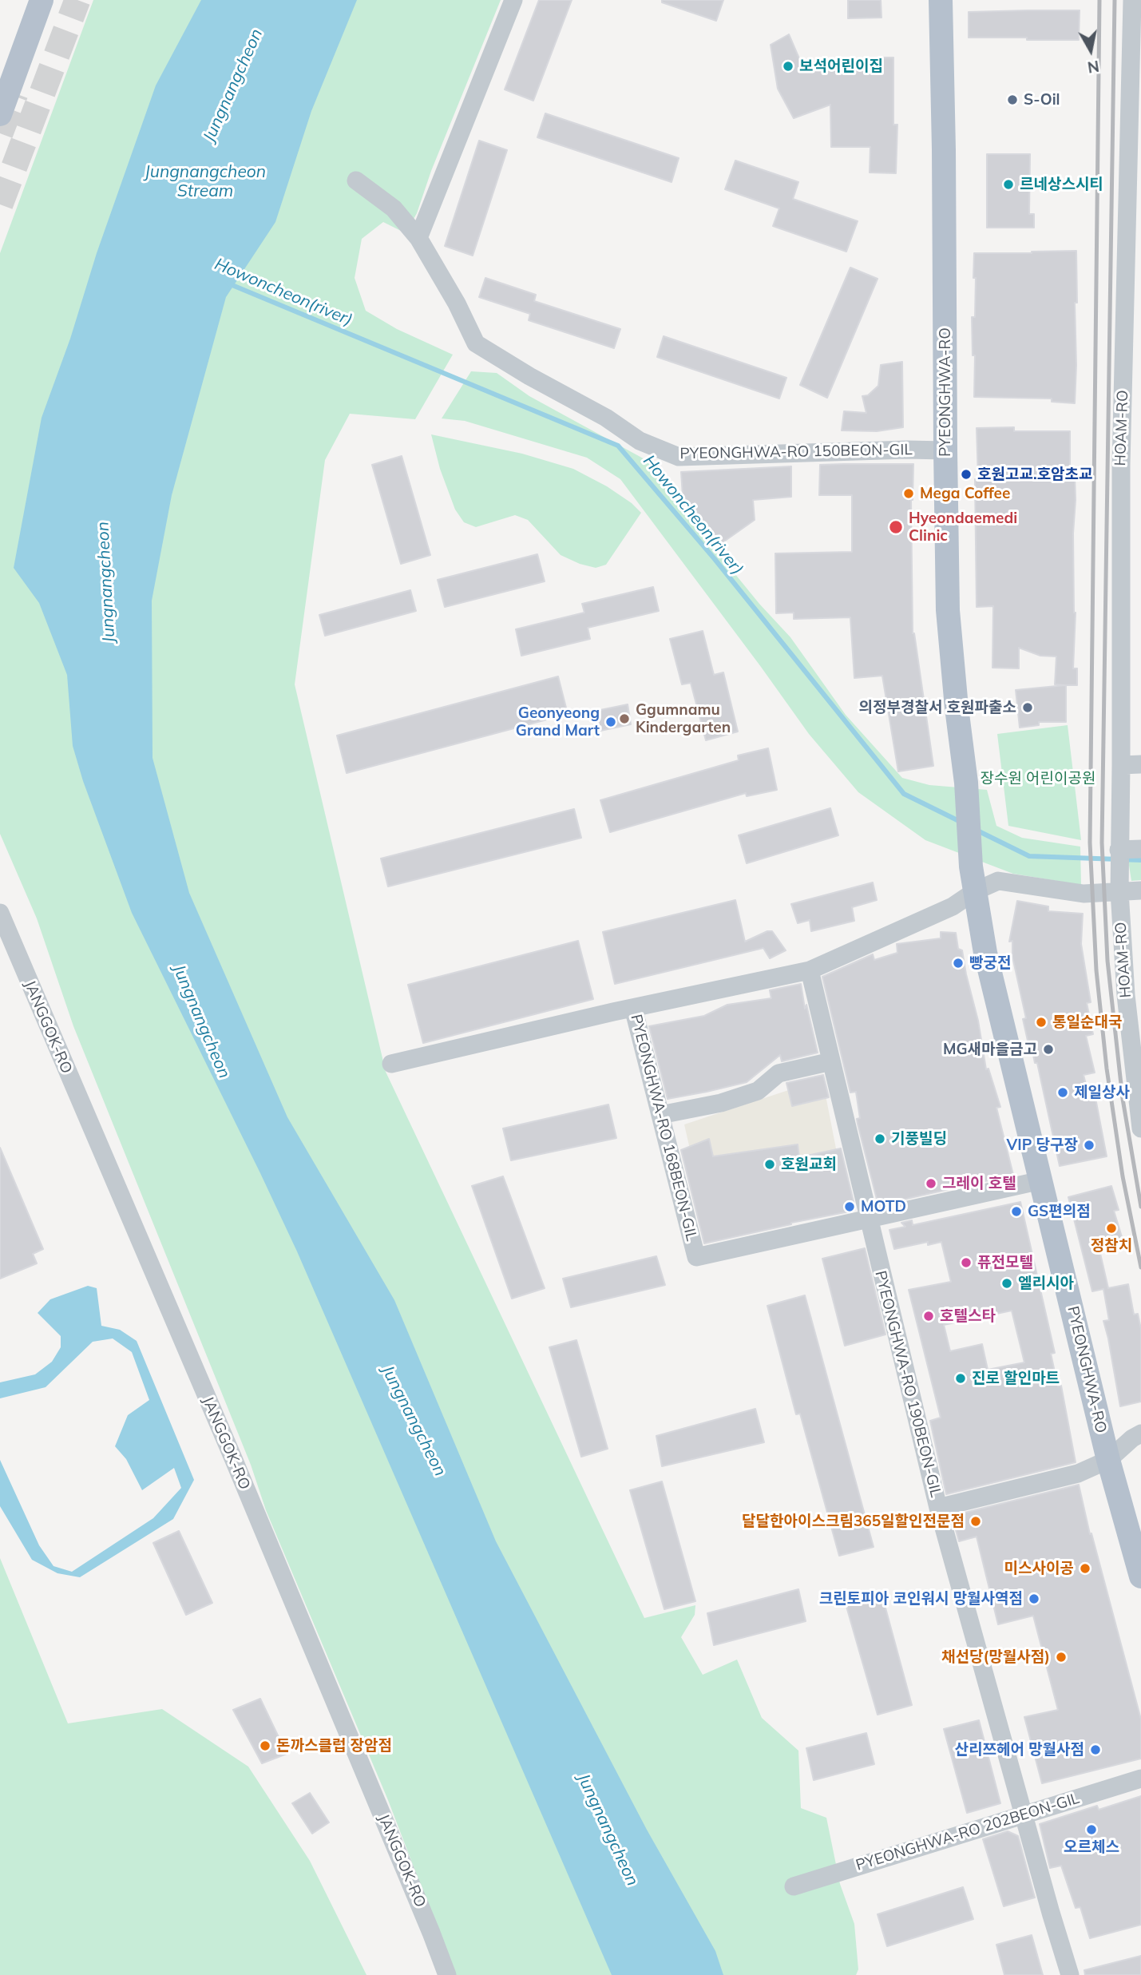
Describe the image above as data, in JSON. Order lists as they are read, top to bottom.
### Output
{
  "streets": {
    "main road": ["PYEONGHWA-RO"],
    "street": [
      "HOAM-RO",
      "PYEONGHWA-RO 150BEON-GIL",
      "JANGGOK-RO",
      "PYEONGHWA-RO 168BEON-GIL",
      "PYEONGHWA-RO 190BEON-GIL",
      "PYEONGHWA-RO 202BEON-GIL"
    ]
  },
  "crossings": [
    ["PYEONGHWA-RO", "PYEONGHWA-RO 150BEON-GIL"],
    ["PYEONGHWA-RO", "PYEONGHWA-RO 168BEON-GIL"],
    ["PYEONGHWA-RO", "PYEONGHWA-RO 190BEON-GIL"],
    ["HOAM-RO", "PYEONGHWA-RO 168BEON-GIL"],
    ["PYEONGHWA-RO 168BEON-GIL", "PYEONGHWA-RO 190BEON-GIL"]
  ],
  "water": ["Jungnangcheon", "Jungnangcheon Stream", "Howoncheon(river)"],
  "parks": ["장수원 어린이공원"],
  "places": [
    "보석어린이집",
    "S-Oil",
    "르네상스시티",
    "호원고교.호암초교",
    "Mega Coffee",
    "Hyeondaemedi Clinic",
    "의정부경찰서 호원파출소",
    "Ggumnamu Kindergarten",
    "Geonyeong Grand Mart",
    "빵궁전",
    "통일순대국",
    "MG새마을금고",
    "제일상사",
    "기풍빌딩",
    "VIP 당구장",
    "호원교회",
    "그레이 호텔",
    "MOTD",
    "GS편의점",
    "정참치",
    "퓨전모텔",
    "엘리시아",
    "호텔스타",
    "진로 할인마트",
    "달달한아이스크림365일할인전문점",
    "미스사이공",
    "크린토피아 코인워시 망월사역점",
    "채선당(망월사점)",
    "돈까스클럽 장암점",
    "산리쯔헤어 망월사점",
    "오르체스"
  ],
  "north": "bottom"
}
